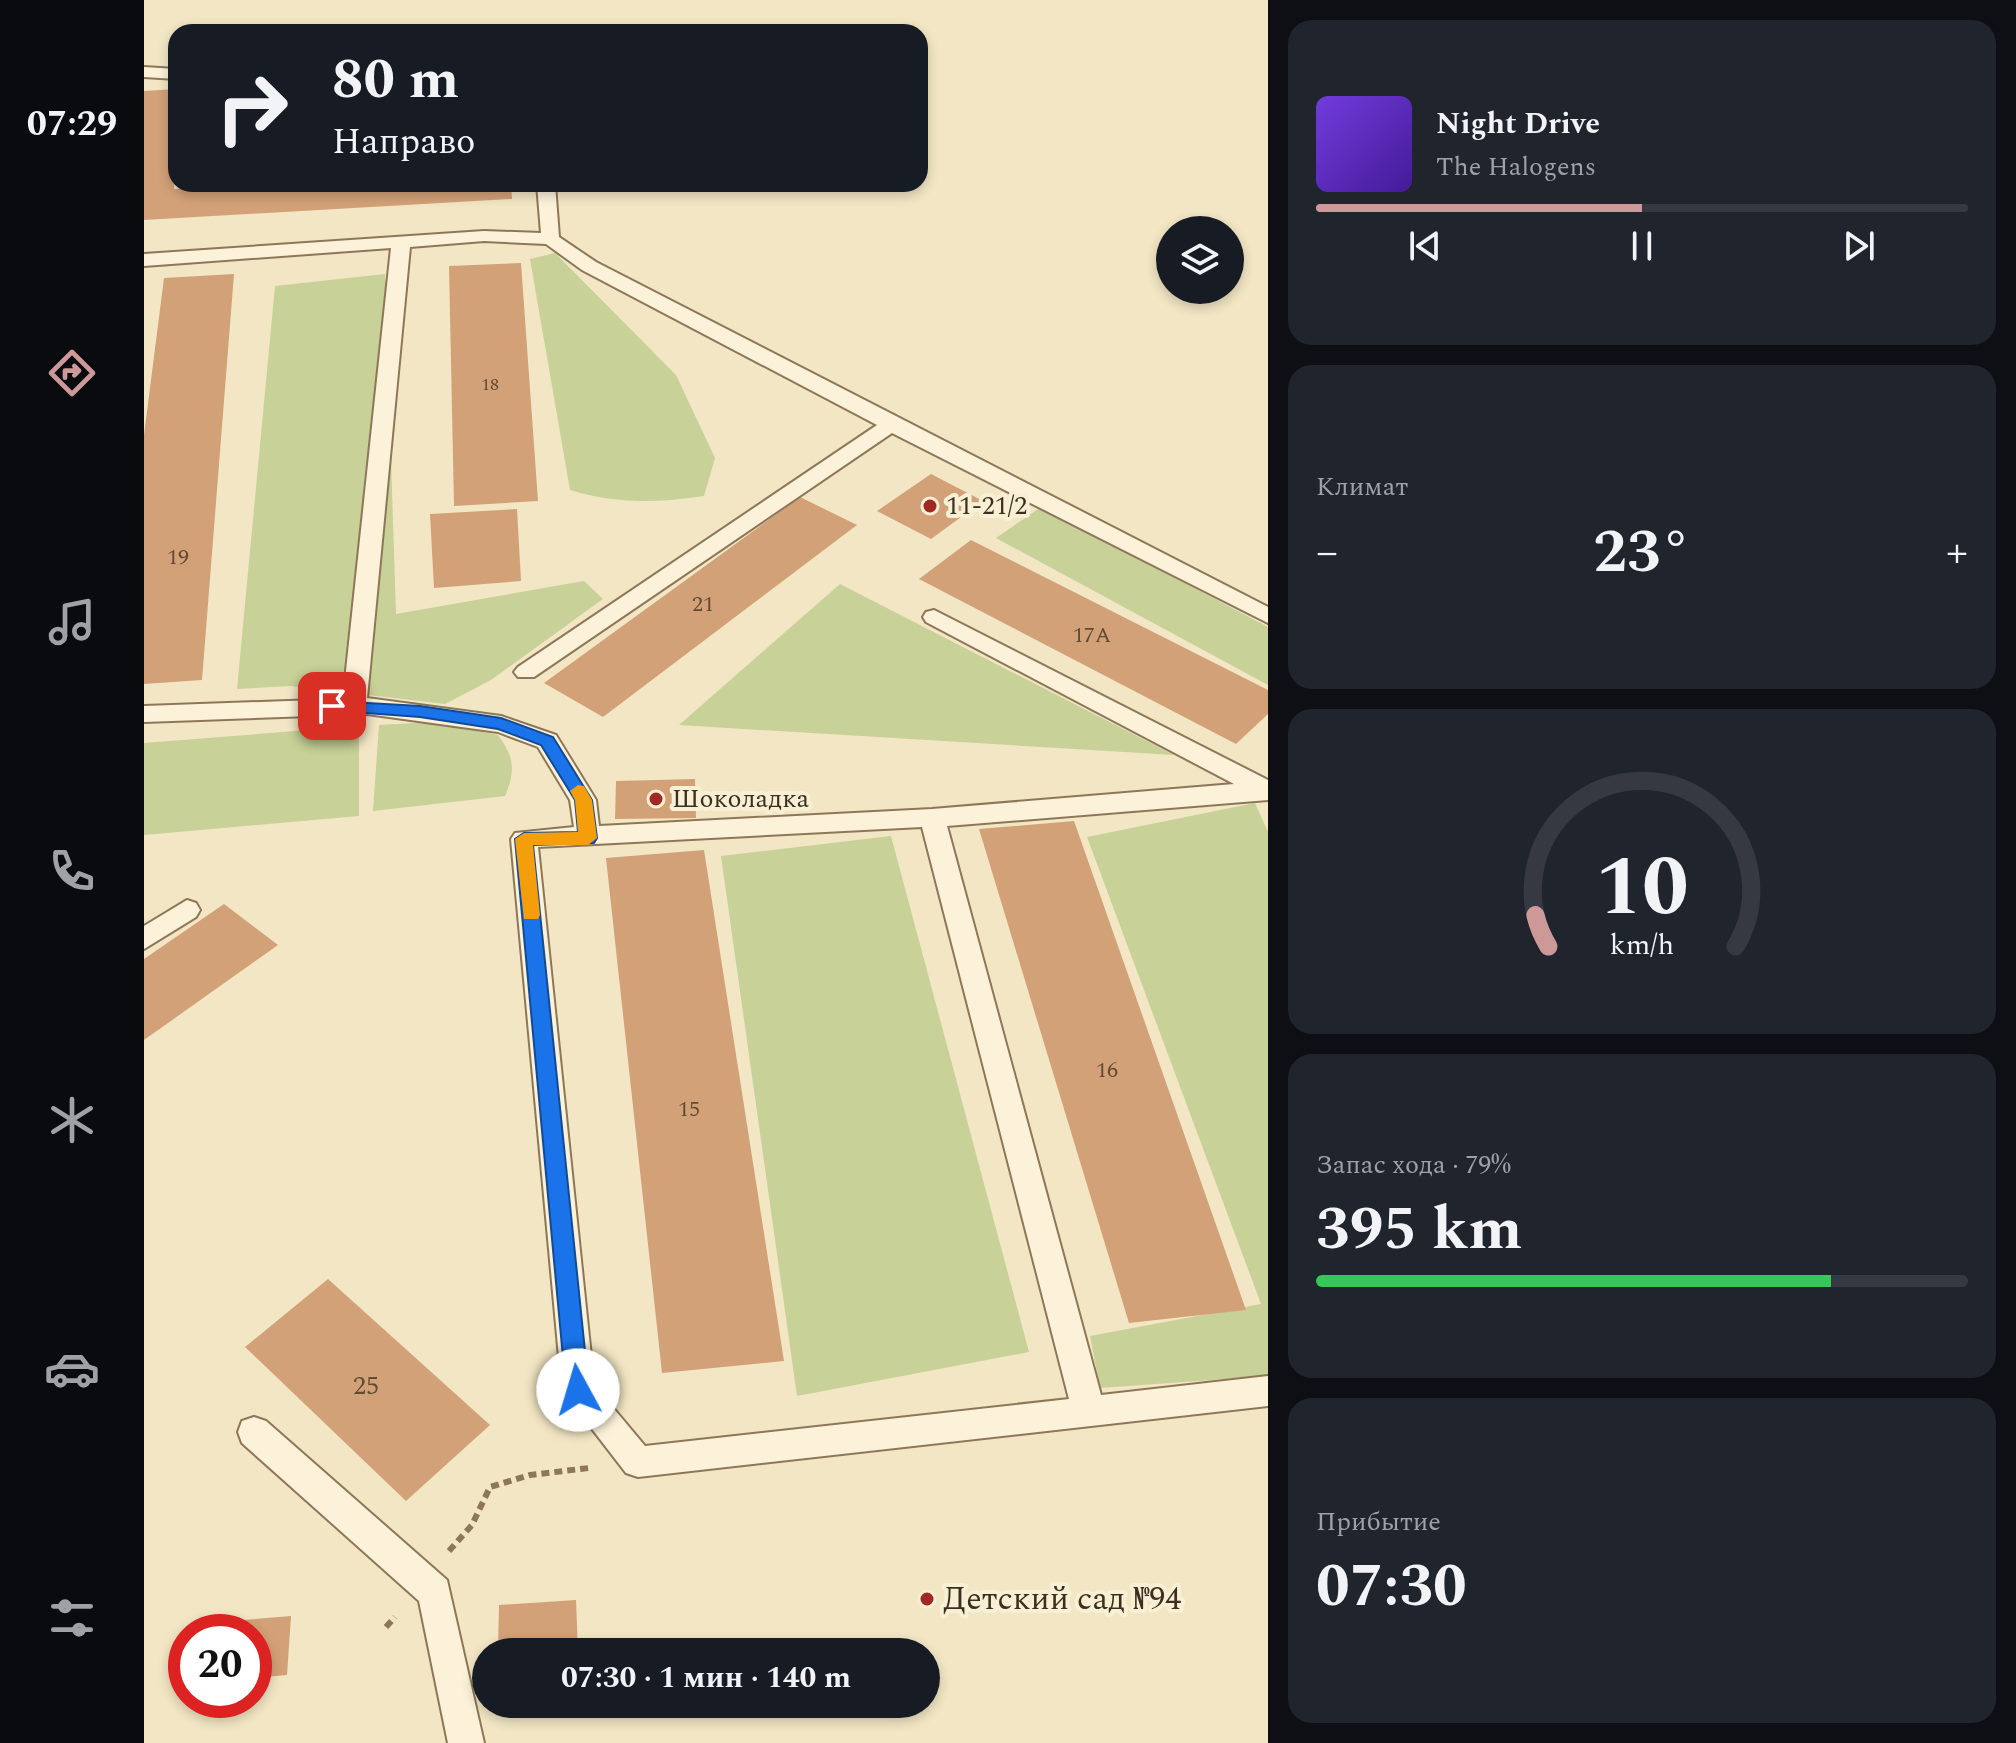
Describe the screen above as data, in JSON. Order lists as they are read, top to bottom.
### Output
{
  "places": ["11-21/2", "Шоколадка", "Детский сад №94"],
  "house_numbers": [
    "18",
    "19",
    "21",
    "17А",
    "16",
    "15",
    "25"
  ],
  "page": {
    "tabs": "07:29",
    "turn": ["80 m", "Направо"],
    "song": ["Night Drive", "The Halogens"],
    "tile": [
      "Климат",
      ["Запас хода · 79%", "395 km"],
      ["Прибытие", "07:30"]
    ],
    "heat": ["−", "23°", "+"],
    "limit": "20",
    "trip": "07:30 · 1 мин · 140 m",
    "gauge": ["10", "km/h"]
  }
}
